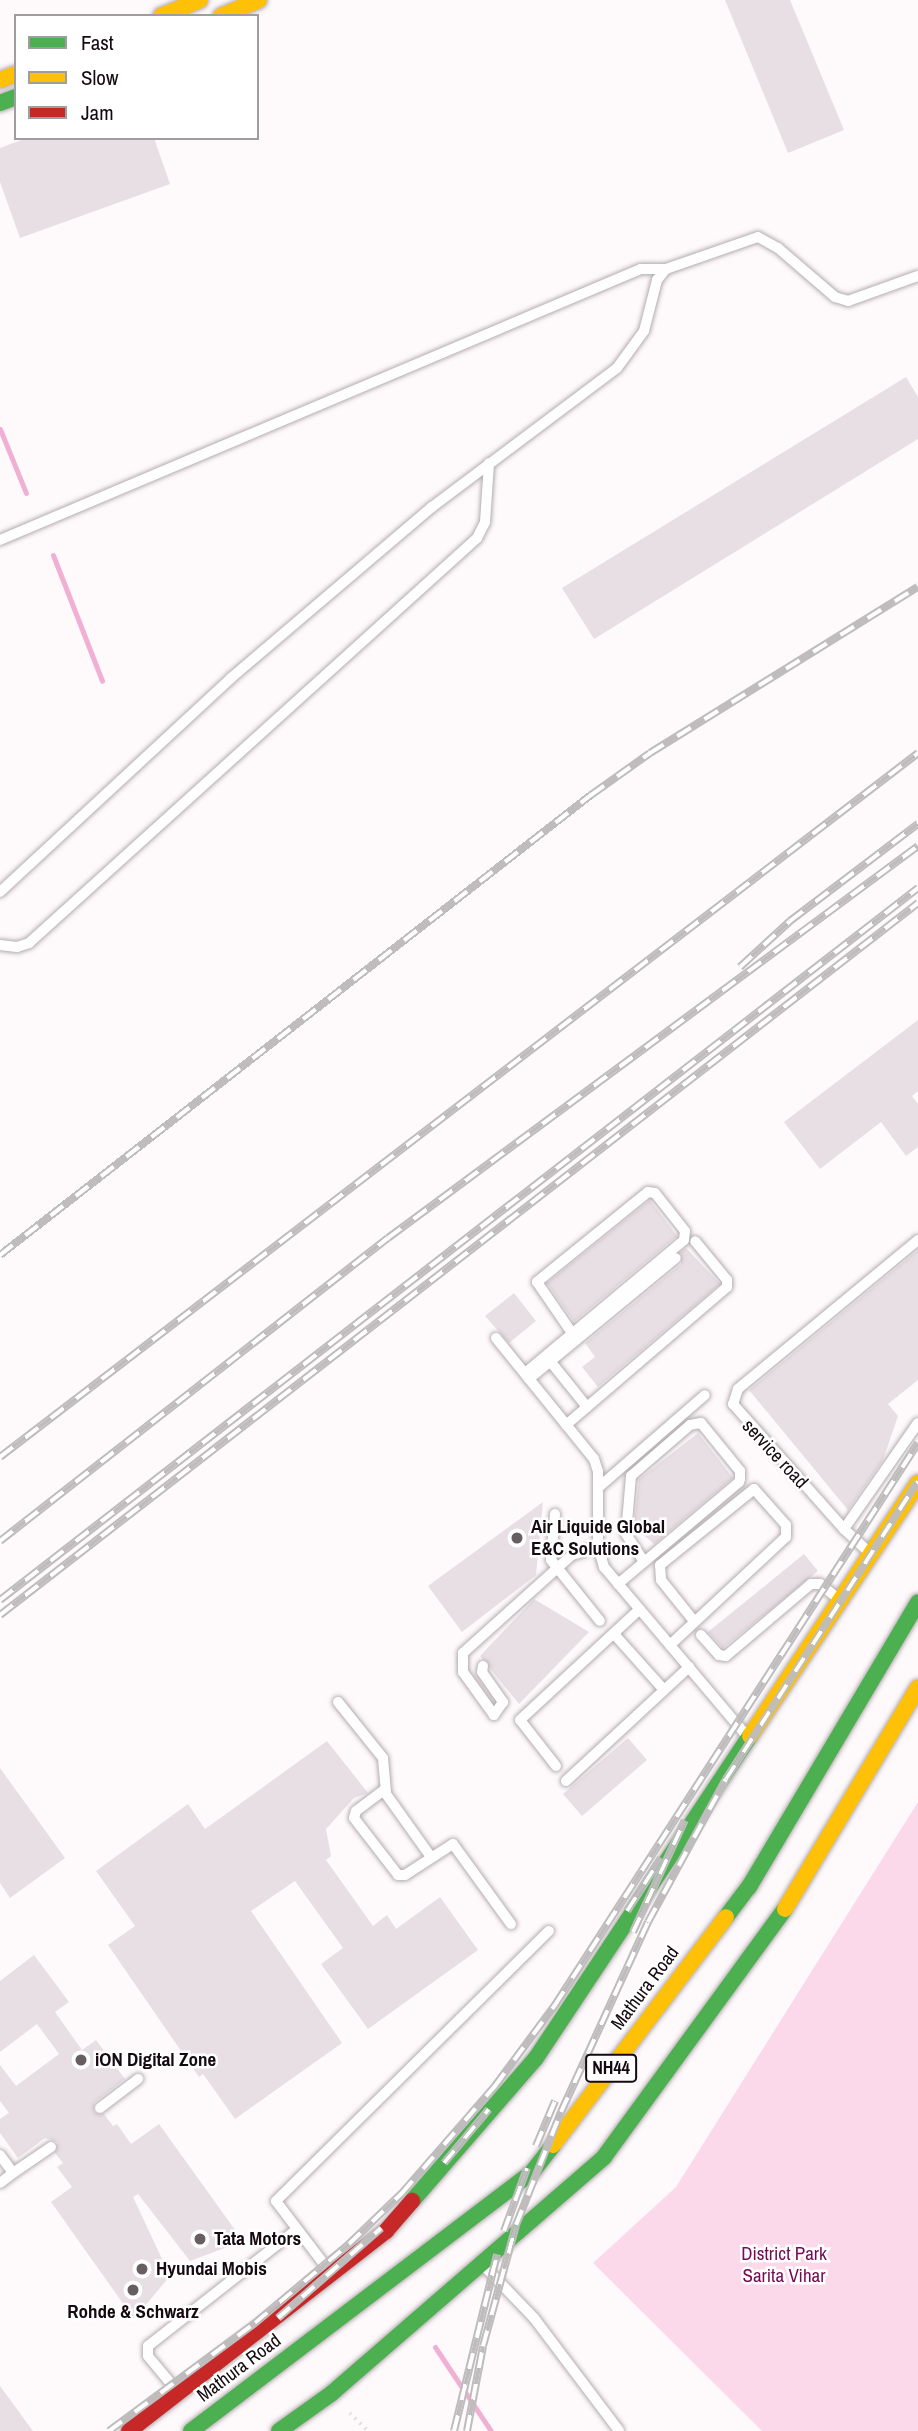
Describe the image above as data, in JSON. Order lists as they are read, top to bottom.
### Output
{
  "streets": {
    "main road": ["Mathura Road", "NH44"],
    "lane": ["service road"]
  },
  "parks": ["District Park Sarita Vihar"],
  "places": [
    "Air Liquide Global E&C Solutions",
    "iON Digital Zone",
    "Tata Motors",
    "Hyundai Mobis",
    "Rohde & Schwarz"
  ],
  "legend": ["Fast", "Slow", "Jam"]
}
